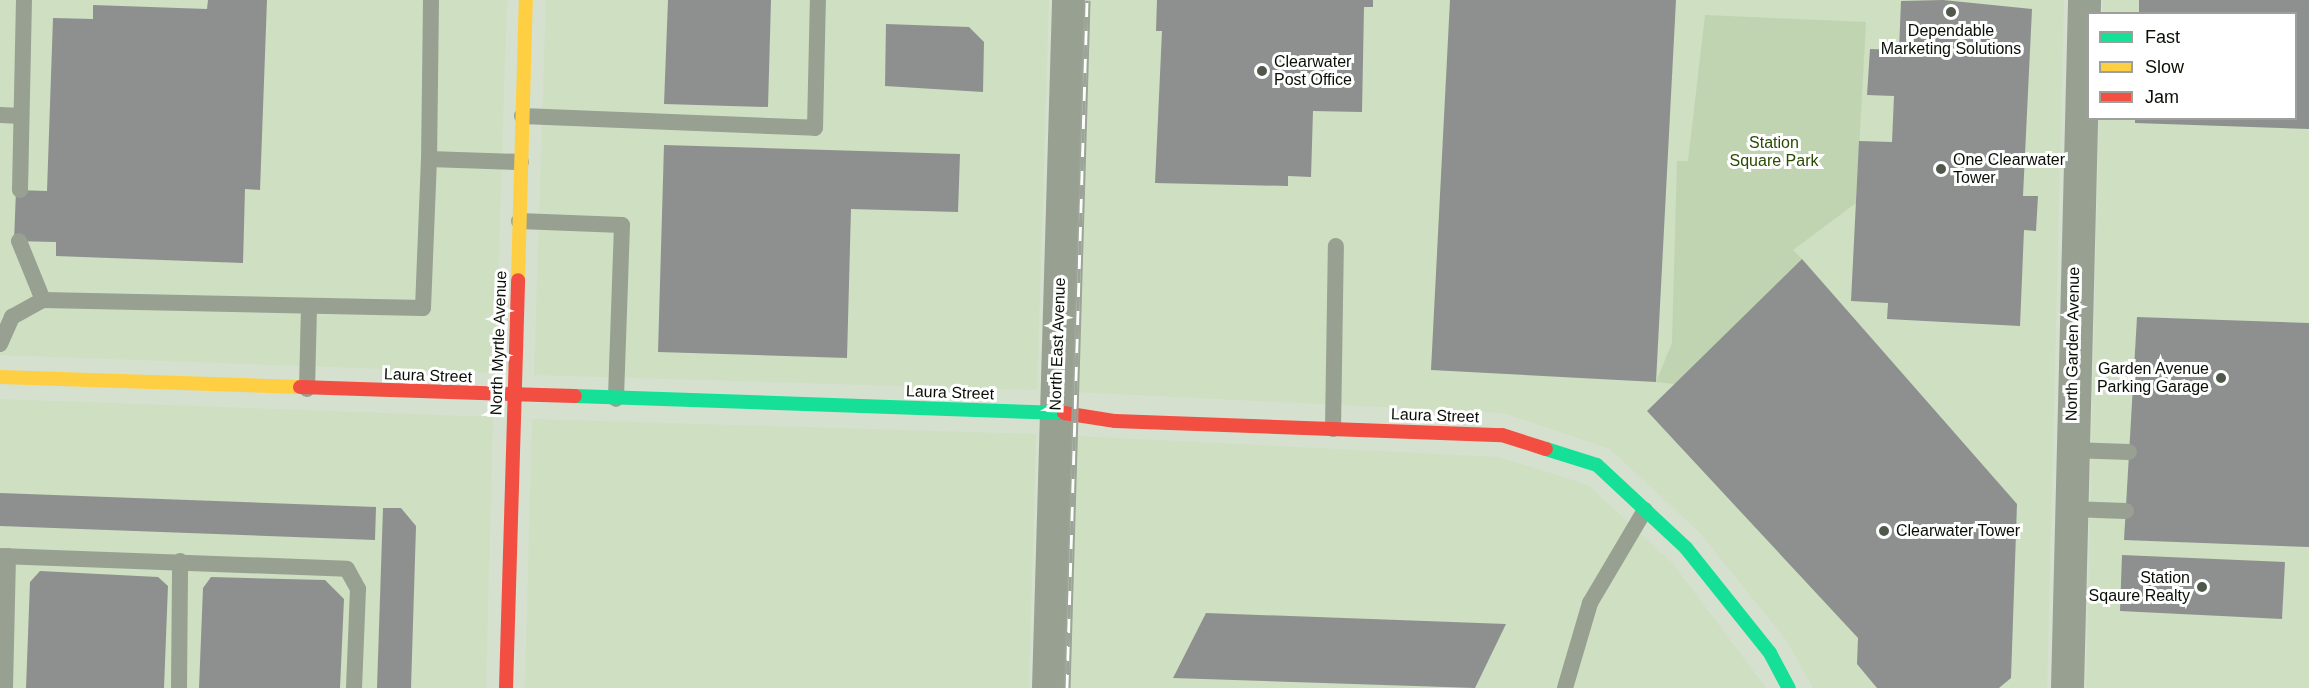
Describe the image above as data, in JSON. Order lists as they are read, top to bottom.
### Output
{
  "streets": {
    "street": [
      "North Myrtle Avenue",
      "North East Avenue",
      "North Garden Avenue",
      "Laura Street"
    ]
  },
  "crossings": [
    ["North Myrtle Avenue", "Laura Street"],
    ["North East Avenue", "Laura Street"]
  ],
  "parks": ["Station Square Park"],
  "places": [
    "Dependable Marketing Solutions",
    "Clearwater Post Office",
    "One Clearwater Tower",
    "Garden Avenue Parking Garage",
    "Clearwater Tower",
    "Station Sqaure Realty"
  ],
  "legend": ["Fast", "Slow", "Jam"]
}
